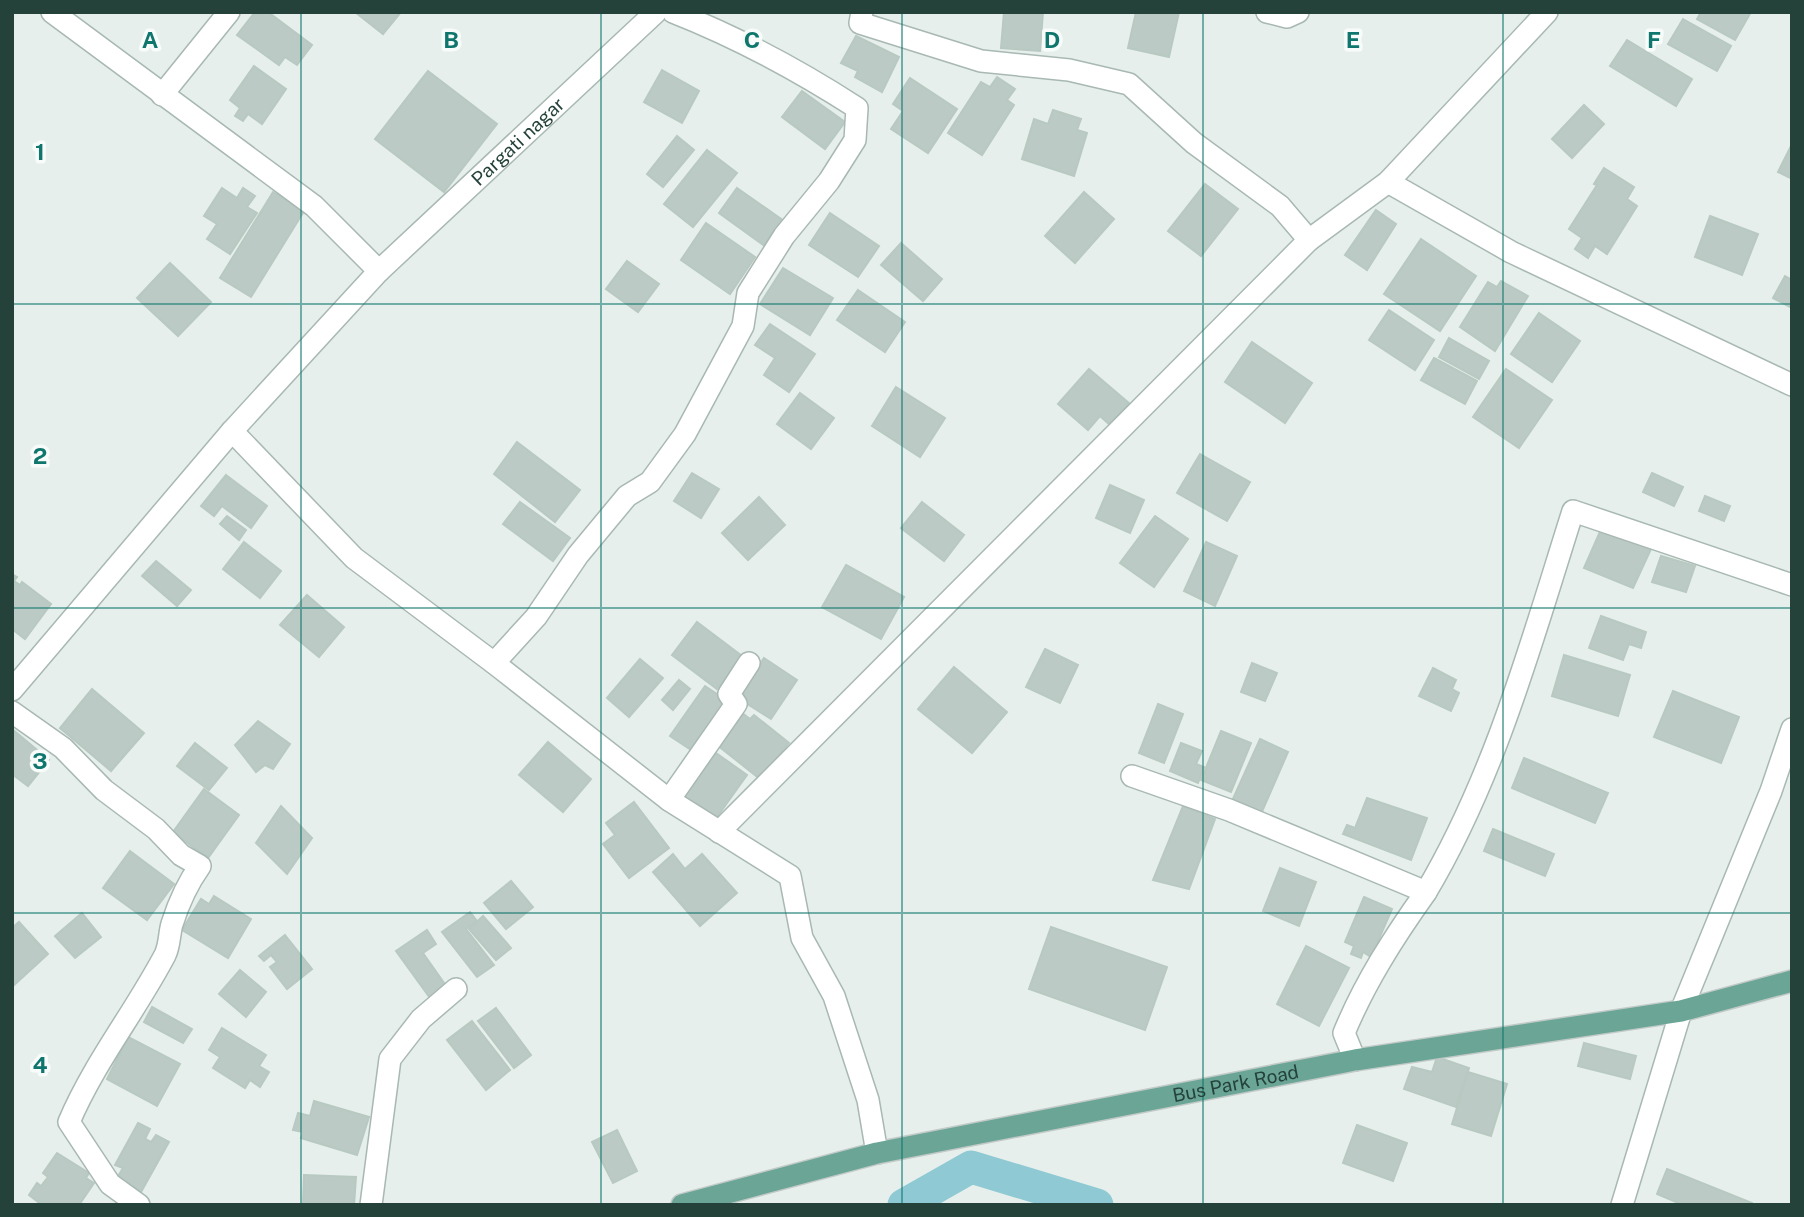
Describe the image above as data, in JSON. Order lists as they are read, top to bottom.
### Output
{
  "streets": {
    "main road": ["Bus Park Road"],
    "street": ["Pargati nagar"]
  },
  "grid": {
    "columns": [
      "A",
      "B",
      "C",
      "D",
      "E",
      "F"
    ],
    "rows": [
      "1",
      "2",
      "3",
      "4"
    ]
  }
}
